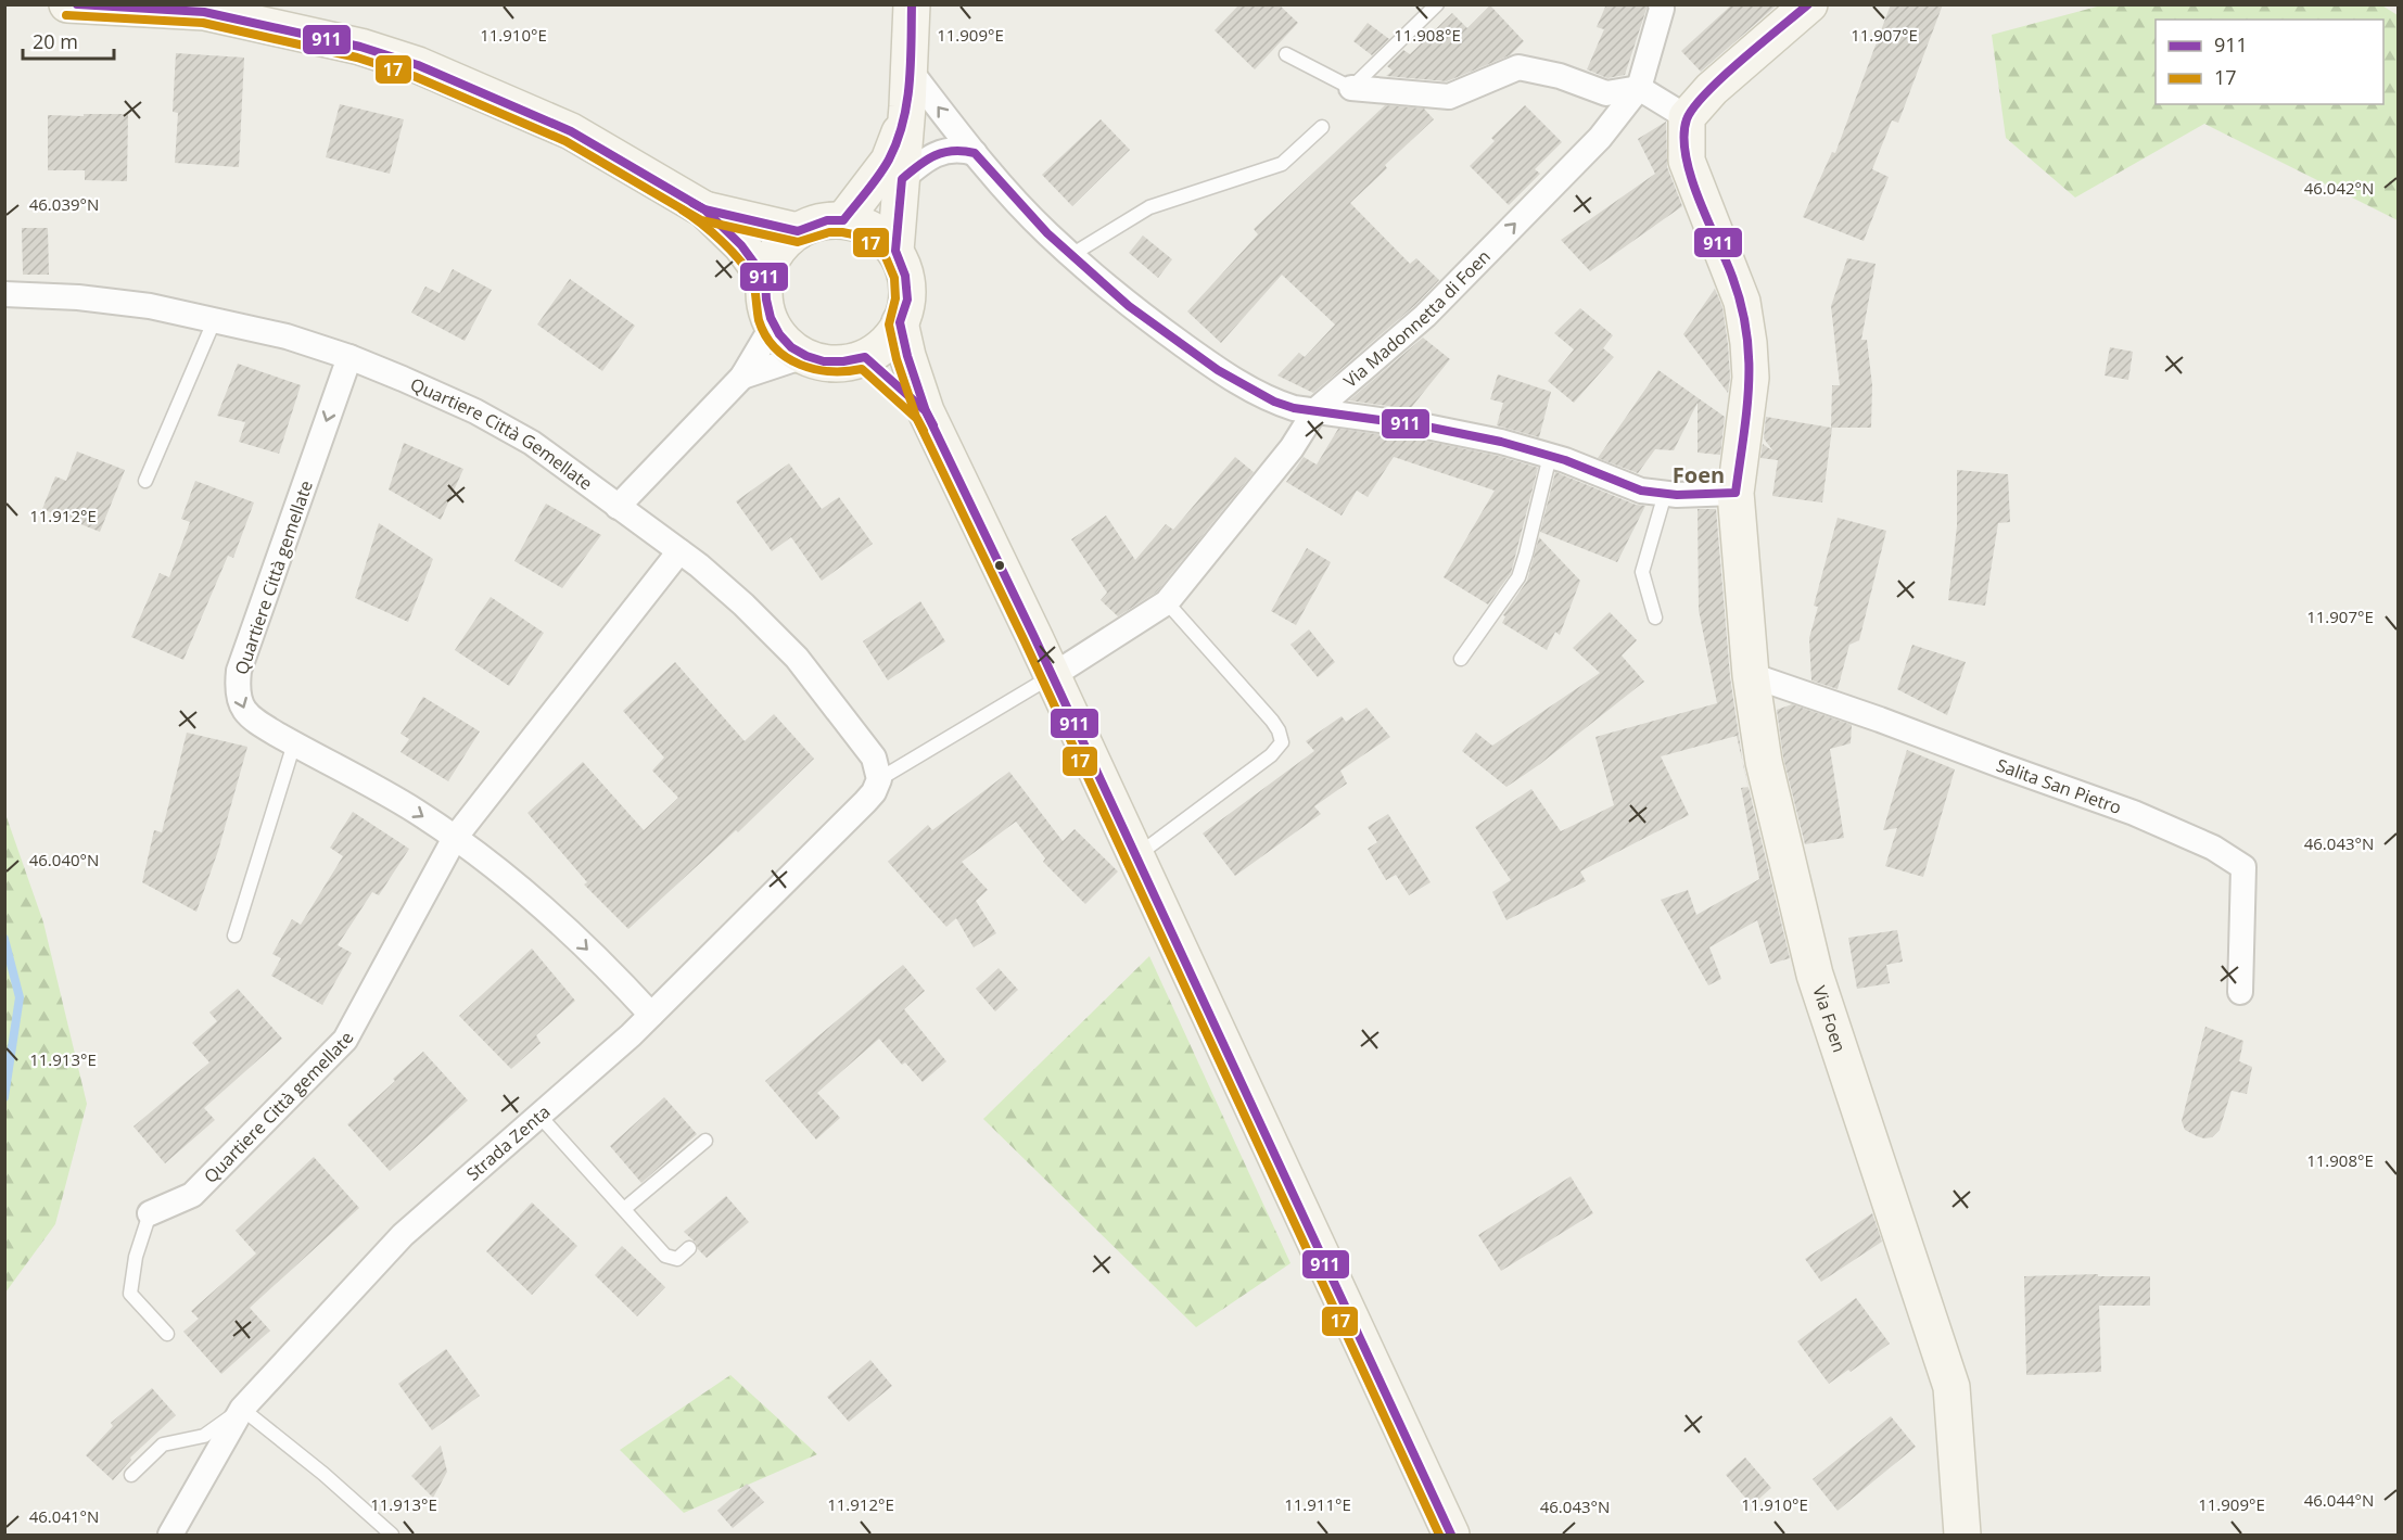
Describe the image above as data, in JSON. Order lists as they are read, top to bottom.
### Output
{
  "streets": {
    "main road": ["Via Foen"],
    "street": [
      "Via Madonnetta di Foen",
      "Quartiere Città Gemellate",
      "Quartiere Città gemellate",
      "Salita San Pietro",
      "Strada Zenta"
    ]
  },
  "crossings": [
    ["Quartiere Città Gemellate", "Quartiere Città gemellate"],
    ["Quartiere Città Gemellate", "Strada Zenta"],
    ["Quartiere Città gemellate", "Strada Zenta"],
    ["Salita San Pietro", "Via Foen"]
  ],
  "one_way": ["Via Madonnetta di Foen", "Quartiere Città gemellate"],
  "districts": ["Foen"],
  "lines": ["transit line 911", "transit line 17"],
  "legend": ["911", "17"],
  "scale_bar": "20 m",
  "coordinates": [
    "11.910°E",
    "11.909°E",
    "11.908°E",
    "11.907°E",
    "46.042°N",
    "46.039°N",
    "11.912°E",
    "46.043°N",
    "46.040°N",
    "11.913°E",
    "46.044°N",
    "11.911°E",
    "46.041°N"
  ]
}
